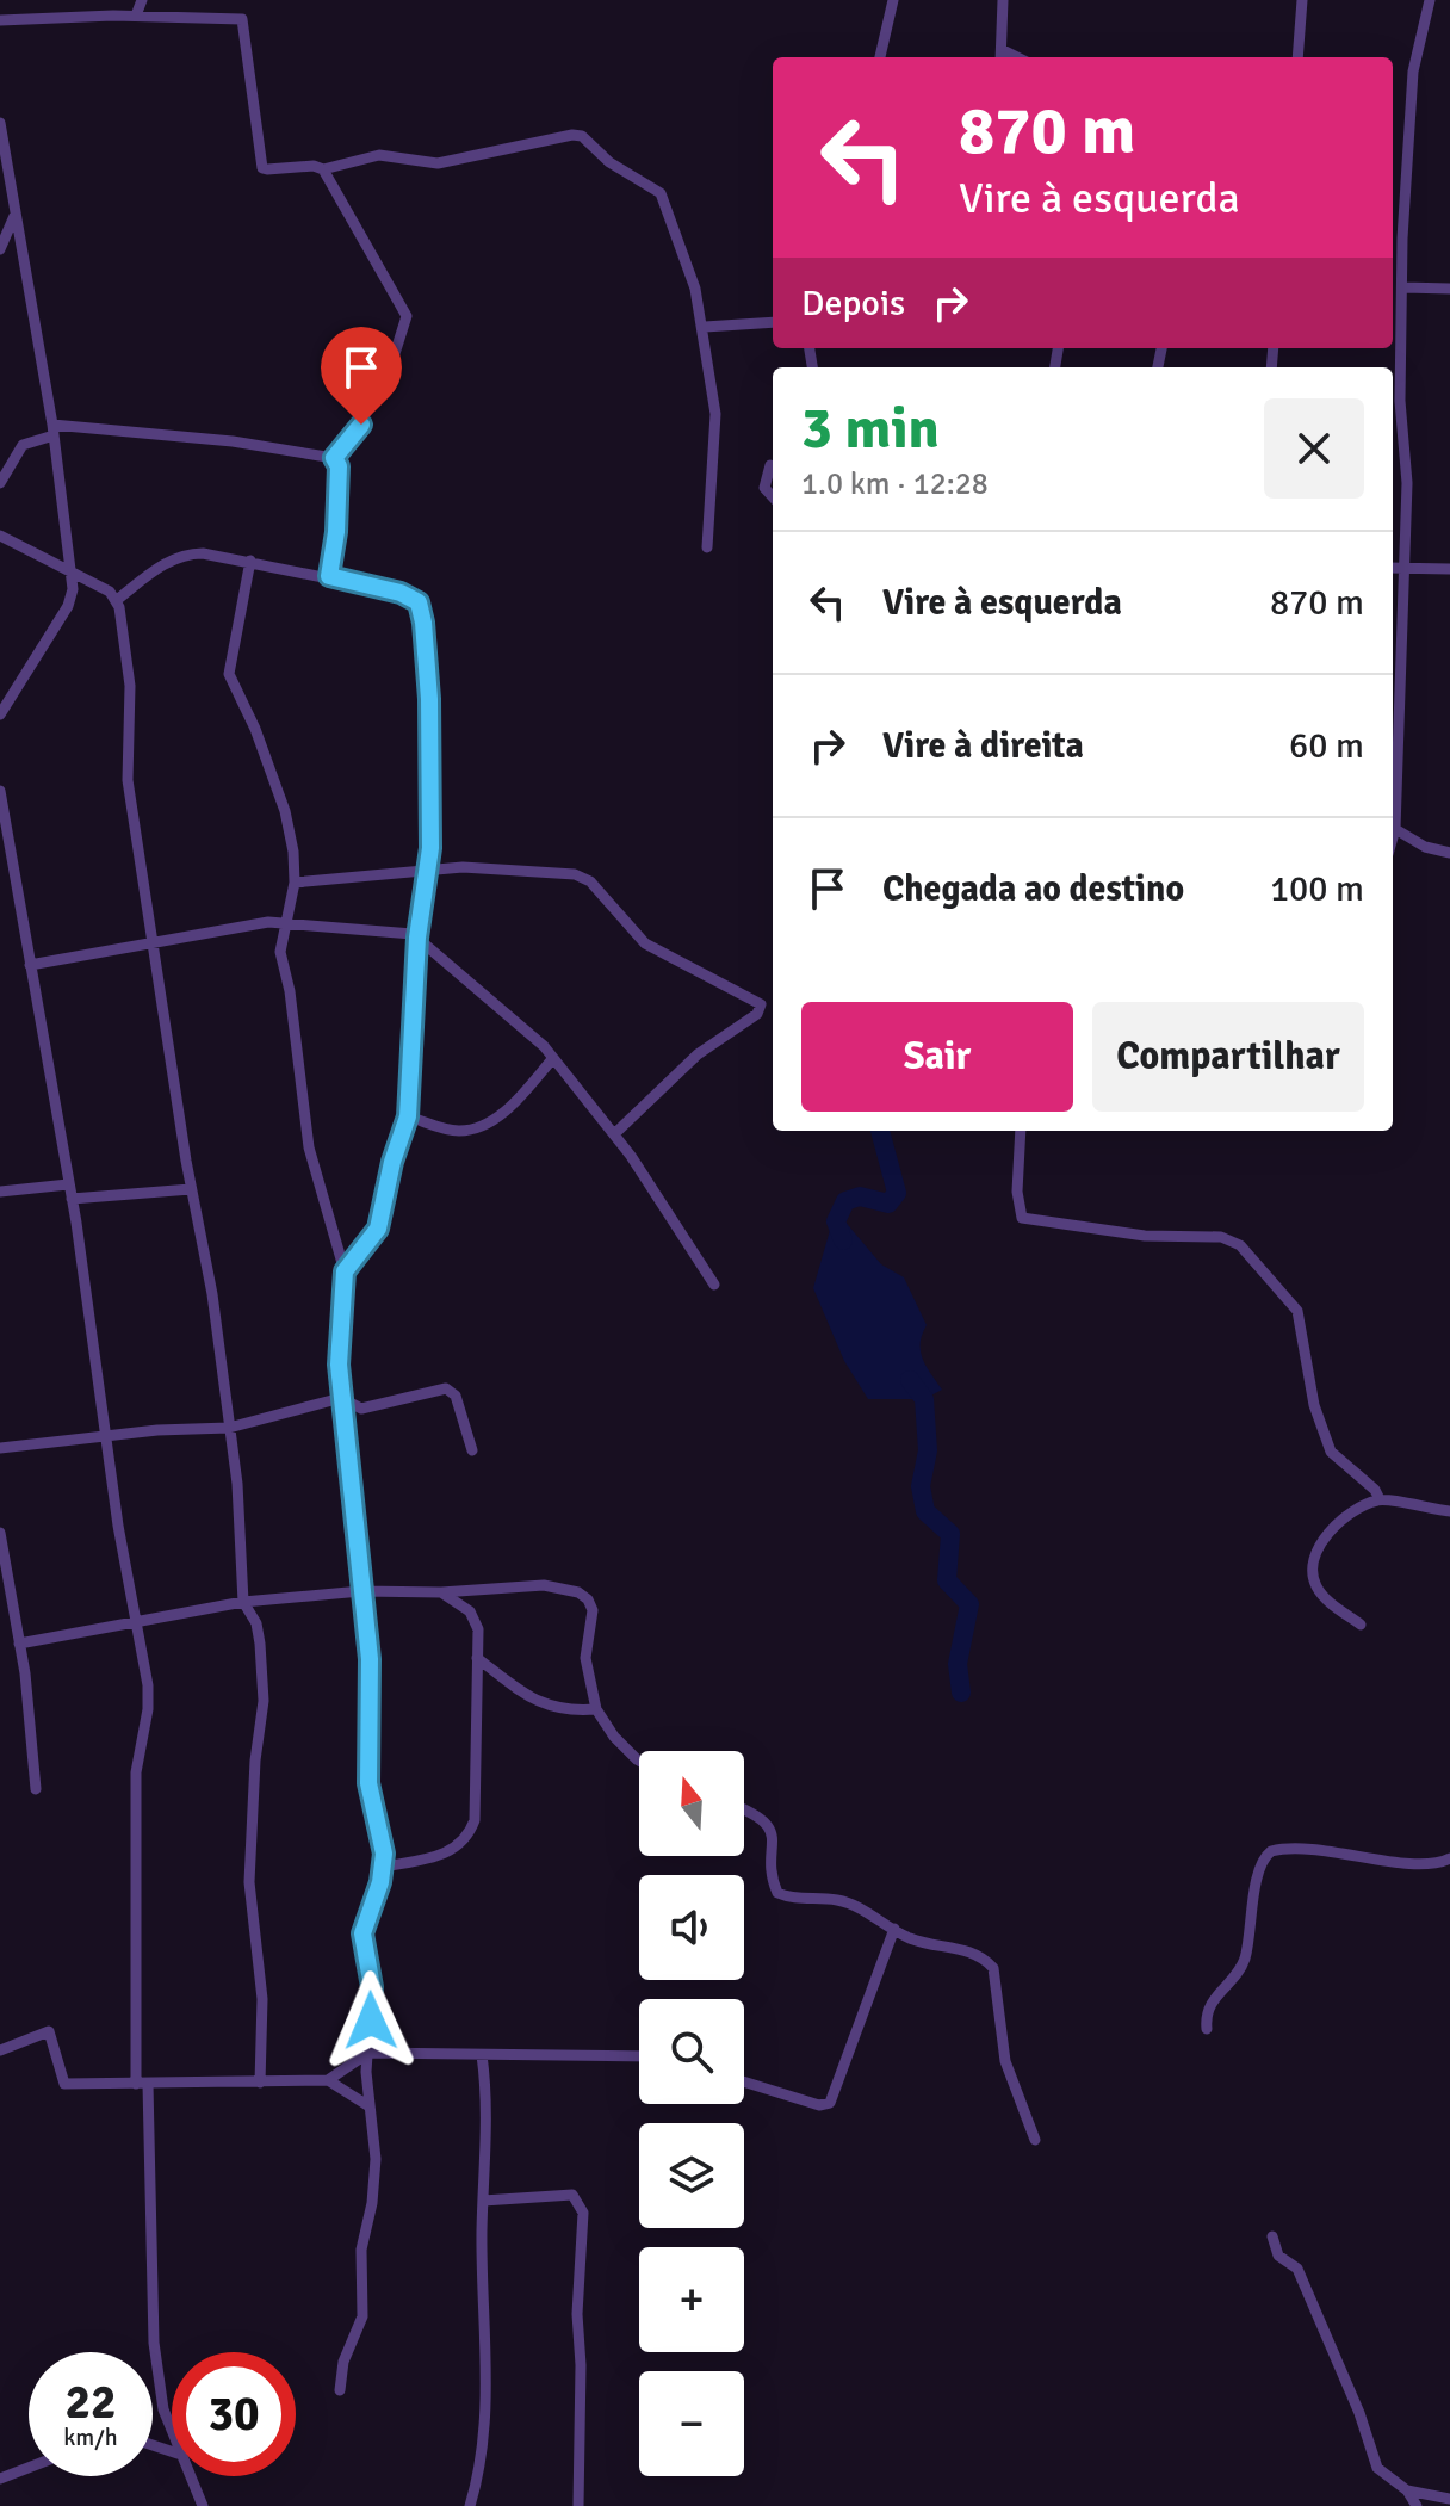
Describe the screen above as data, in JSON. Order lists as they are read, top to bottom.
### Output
{
  "north": "top",
  "page": {
    "turn": ["870 m", "Vire à esquerda"],
    "then": "Depois",
    "heading": ["3 min", "1.0 km · 12:28"],
    "list": [
      {
        "name": "Vire à esquerda",
        "value": "870 m"
      },
      {
        "name": "Vire à direita",
        "value": "60 m"
      },
      {
        "name": "Chegada ao destino",
        "value": "100 m"
      }
    ],
    "buttons": ["Sair", "Compartilhar"],
    "map_buttons": ["+", "−"],
    "speed": "22 km/h",
    "limit": "30"
  }
}
